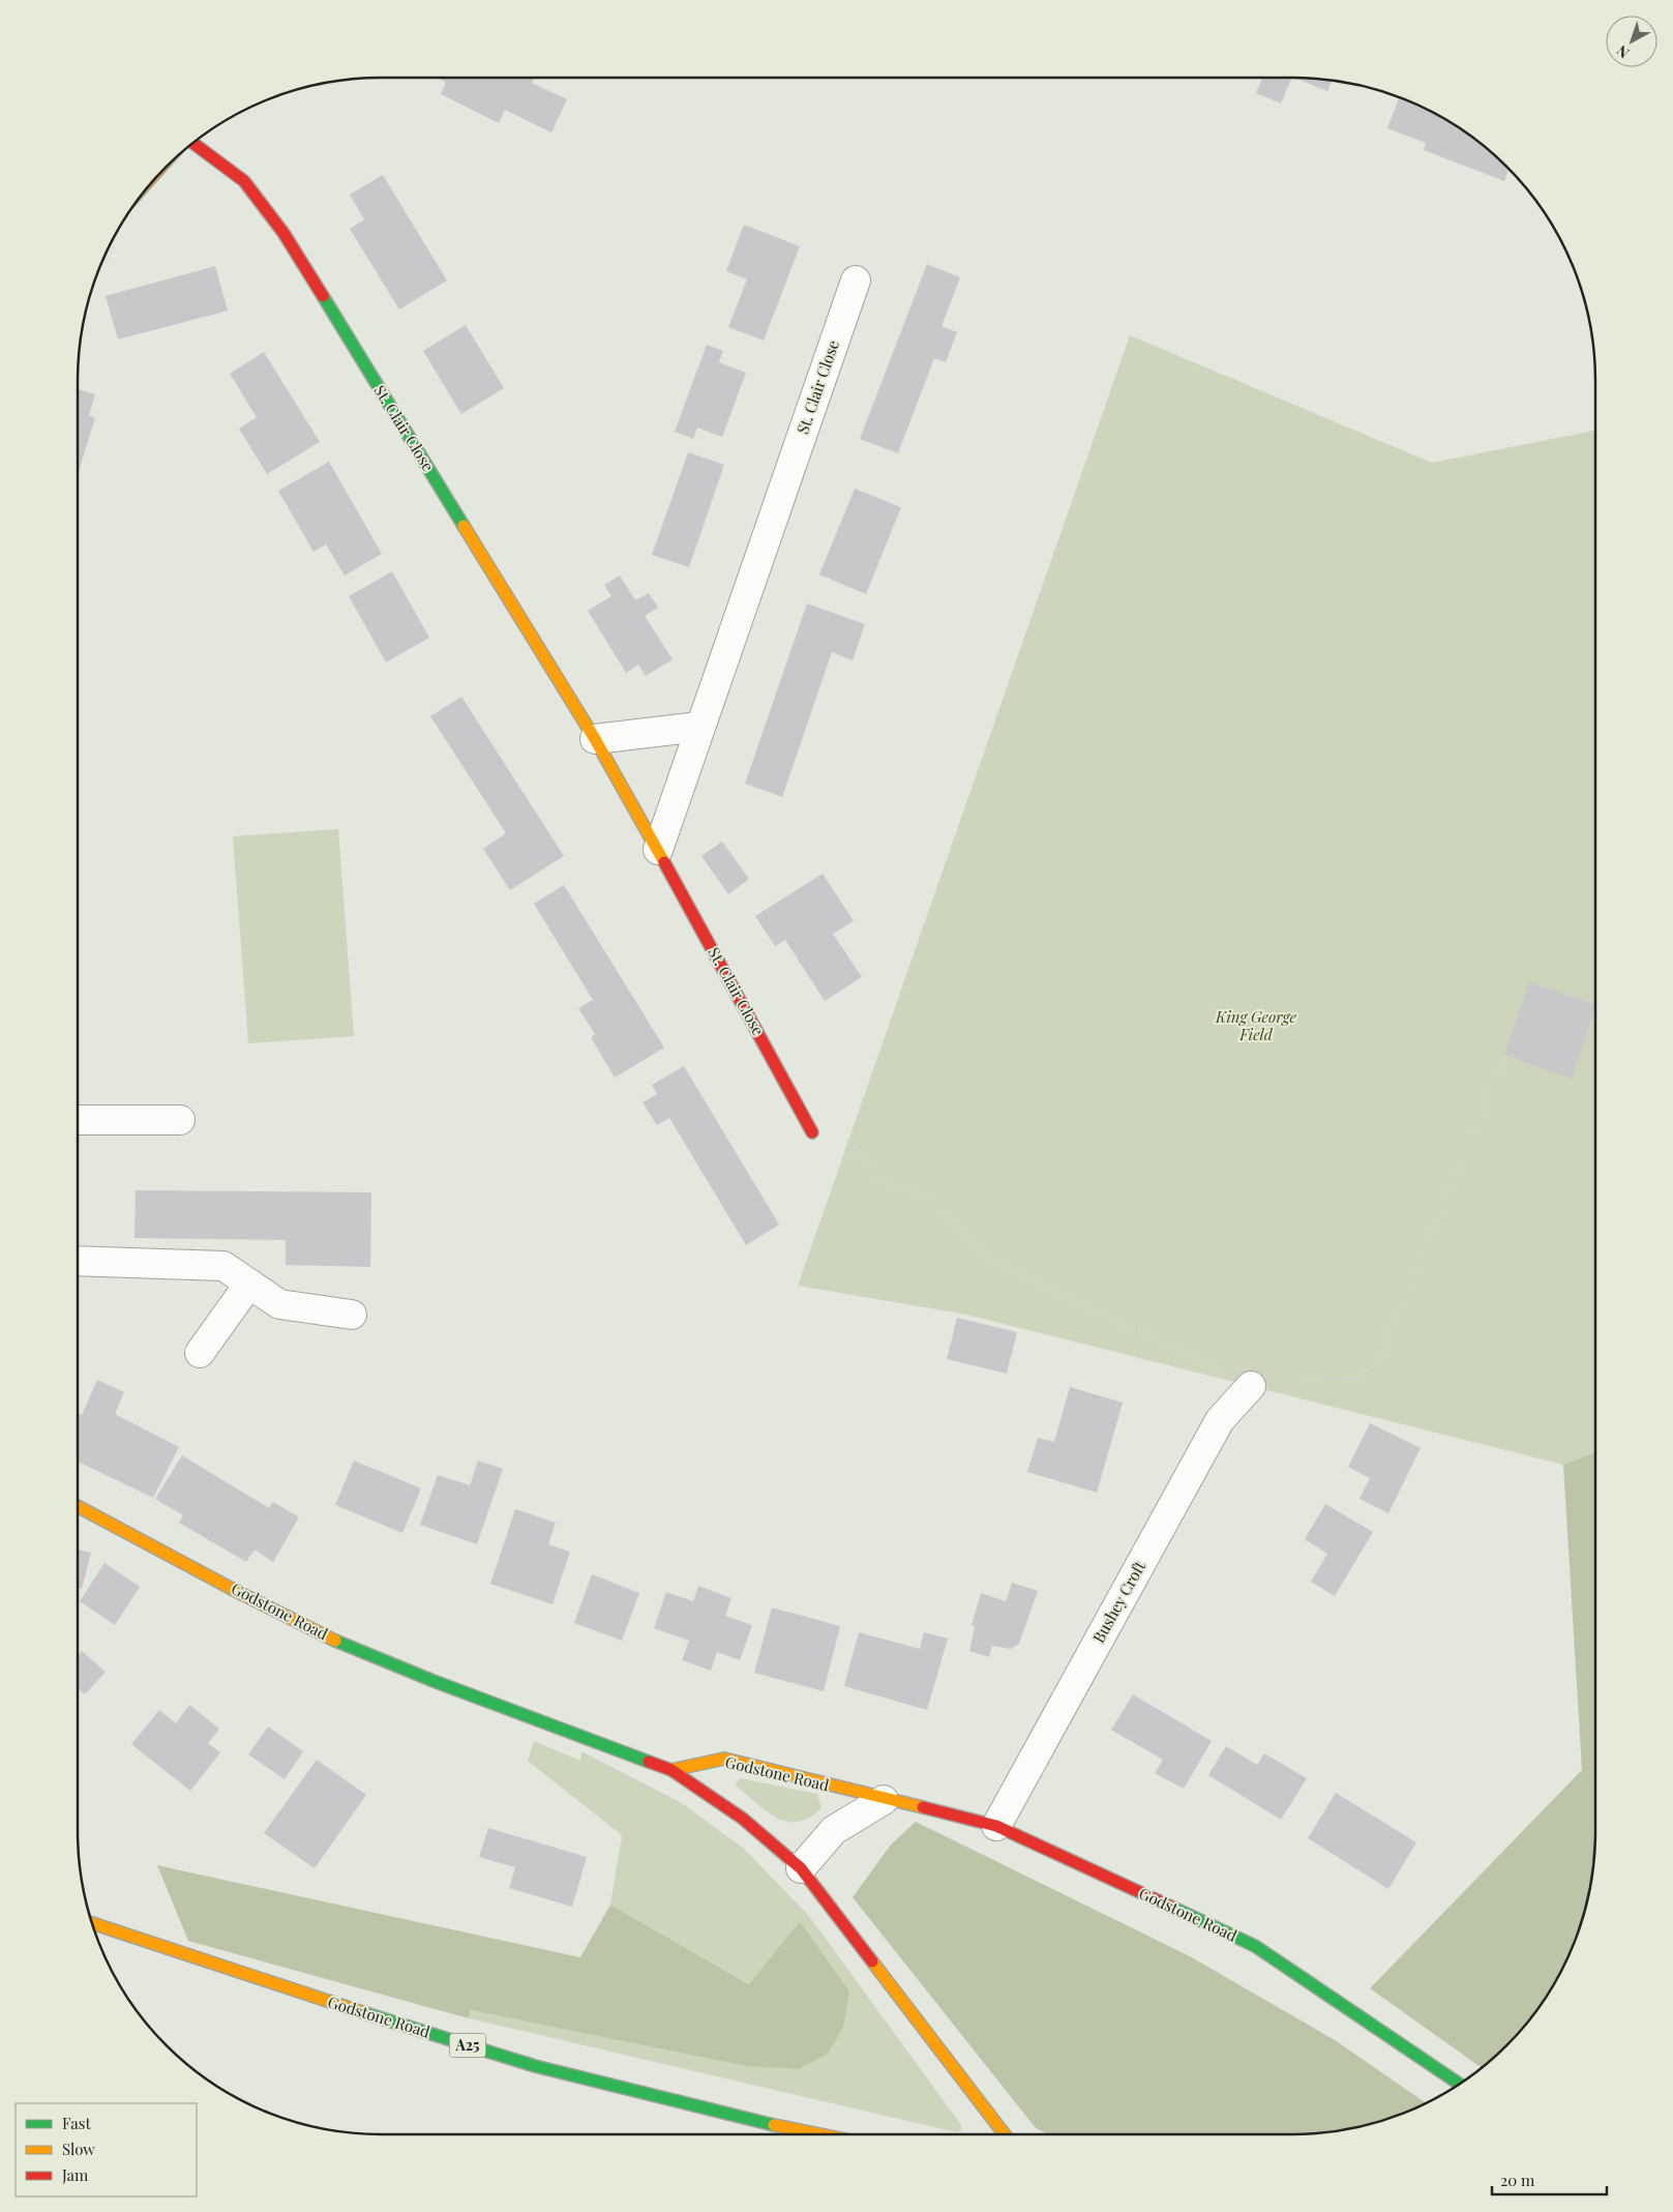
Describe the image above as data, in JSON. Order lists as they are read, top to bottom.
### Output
{
  "streets": {
    "street": [
      "St. Clair Close",
      "Bushey Croft",
      "Godstone Road",
      "A25"
    ]
  },
  "crossings": [
    ["Bushey Croft", "Godstone Road"]
  ],
  "parks": ["King George Field"],
  "legend": ["Fast", "Slow", "Jam"],
  "scale_bar": "20 m",
  "north": "bottom left"
}
